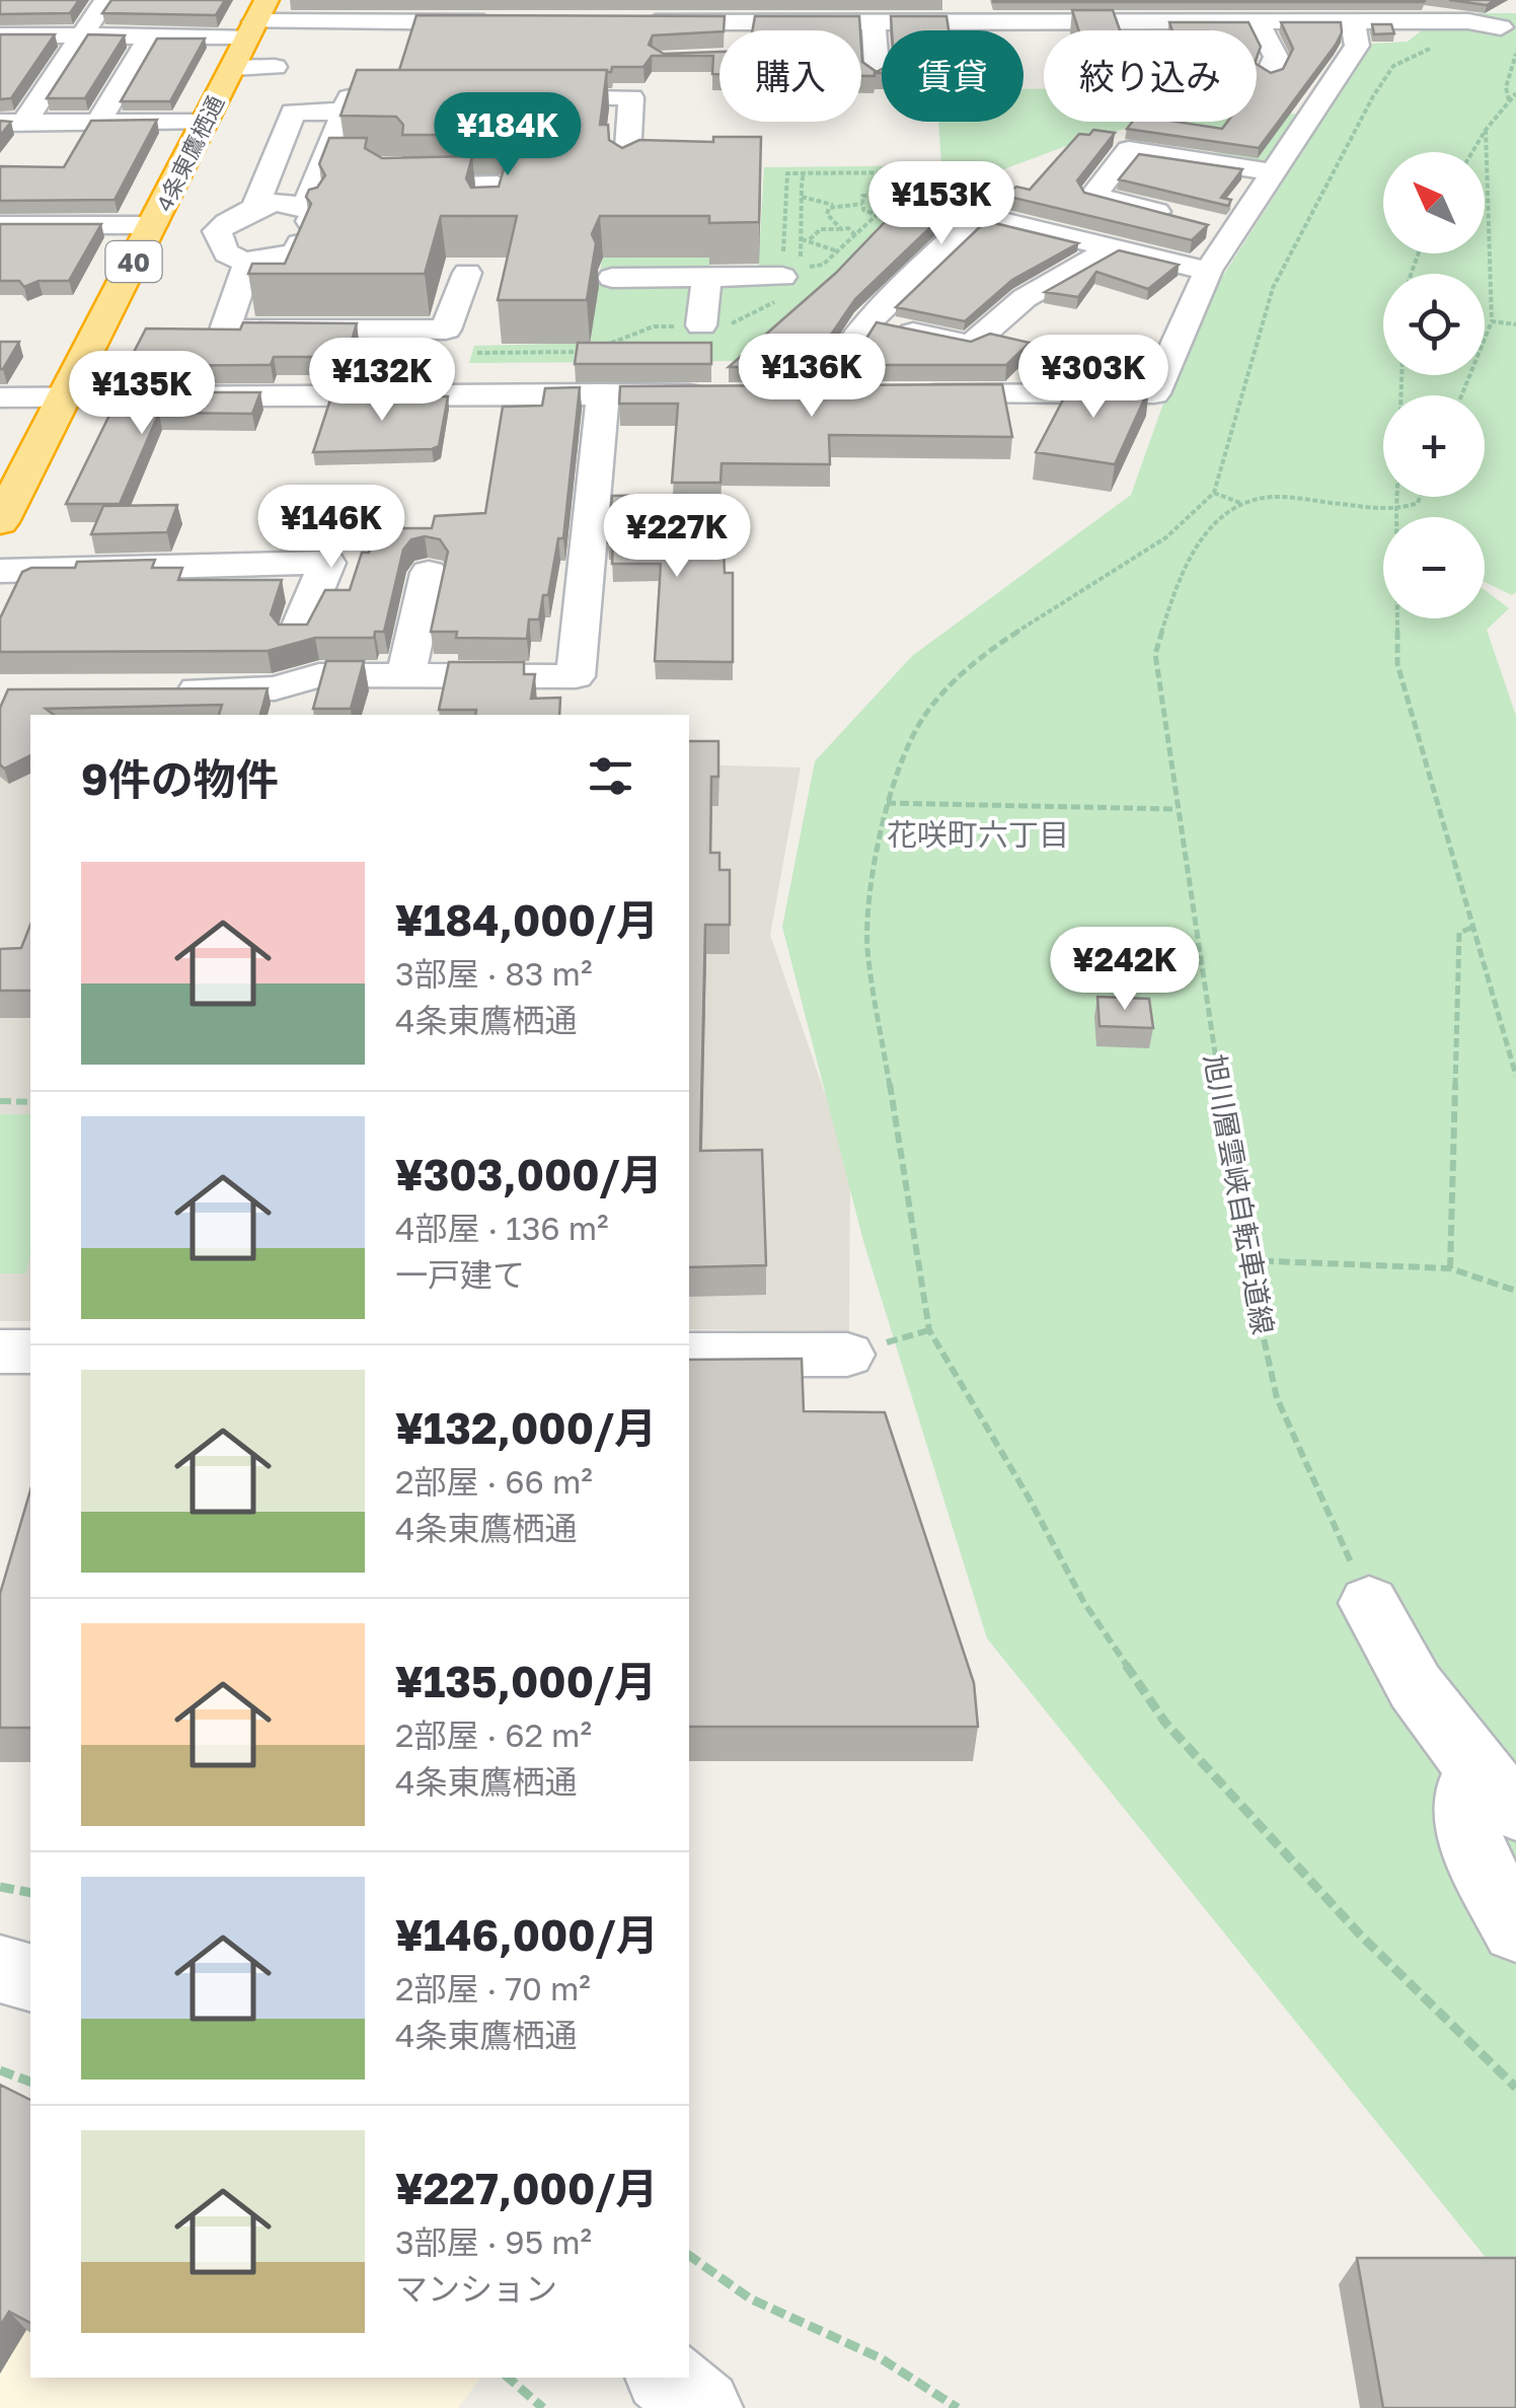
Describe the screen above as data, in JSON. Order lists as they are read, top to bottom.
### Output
{
  "streets": {
    "highway": ["4条東鷹栖通", "40"],
    "path": ["旭川層雲峡自転車道線"]
  },
  "districts": ["花咲町六丁目"],
  "north": "top left",
  "page": {
    "chip": ["購入", "賃貸", "絞り込み"],
    "price": [
      "¥184K",
      "¥153K",
      "¥136K",
      "¥303K",
      "¥132K",
      "¥135K",
      "¥146K",
      "¥227K",
      "¥242K"
    ],
    "map_buttons": ["+", "−"],
    "heading": "9件の物件",
    "list": [
      {
        "name": "¥184,000/月",
        "note": "3部屋 · 83 m² · 4条東鷹栖通"
      },
      {
        "name": "¥303,000/月",
        "note": "4部屋 · 136 m² · 一戸建て"
      },
      {
        "name": "¥132,000/月",
        "note": "2部屋 · 66 m² · 4条東鷹栖通"
      },
      {
        "name": "¥135,000/月",
        "note": "2部屋 · 62 m² · 4条東鷹栖通"
      },
      {
        "name": "¥146,000/月",
        "note": "2部屋 · 70 m² · 4条東鷹栖通"
      },
      {
        "name": "¥227,000/月",
        "note": "3部屋 · 95 m² · マンション"
      }
    ]
  }
}
